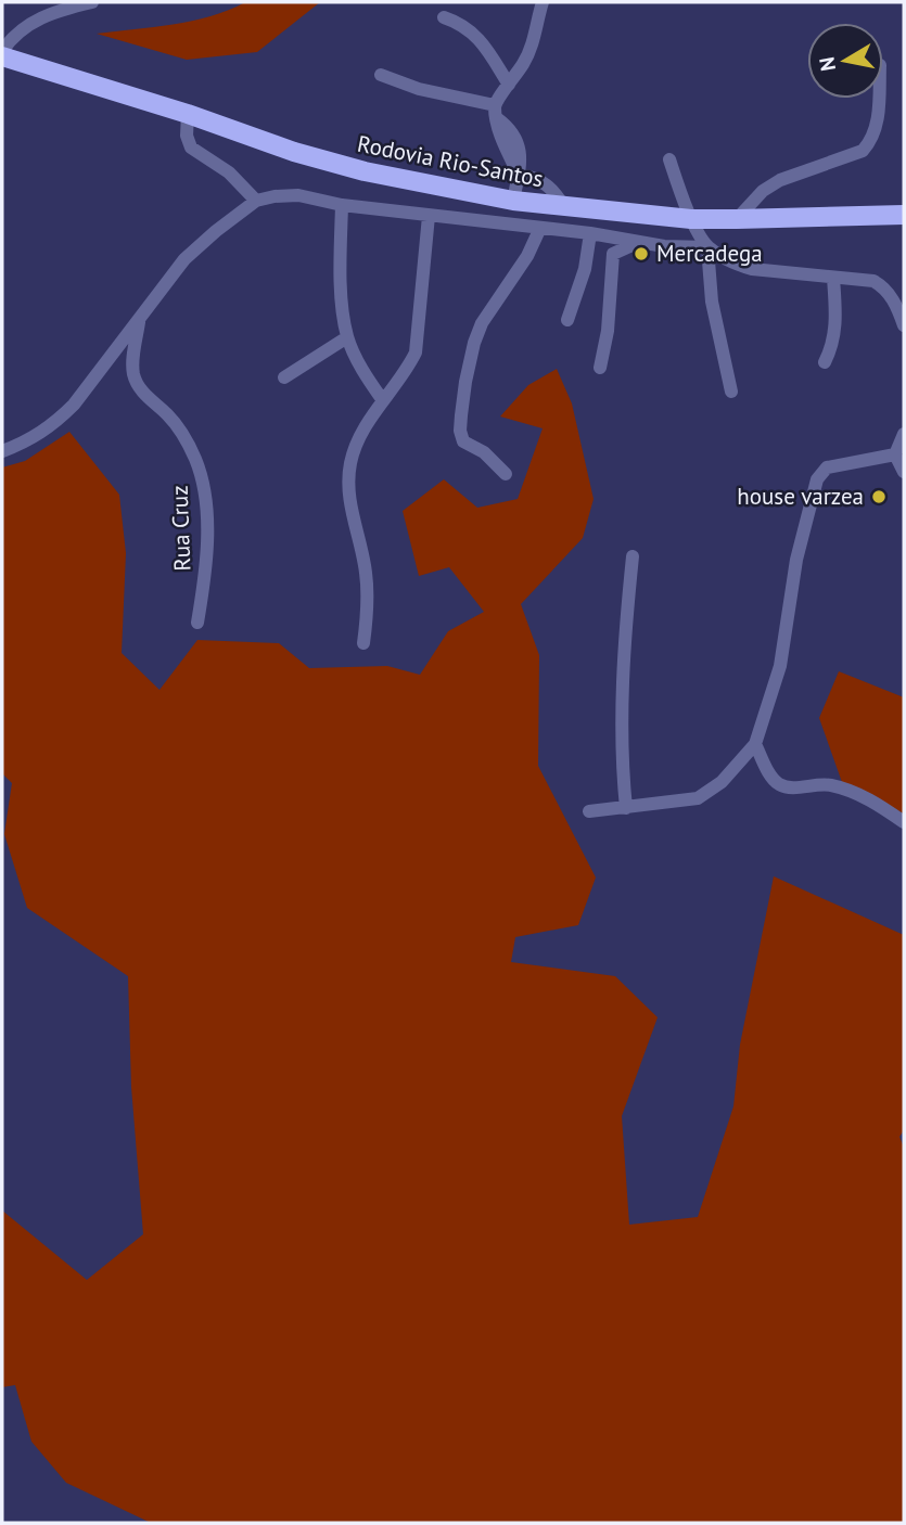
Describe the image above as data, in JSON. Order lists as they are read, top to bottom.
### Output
{
  "streets": {
    "highway": ["Rodovia Rio-Santos"],
    "street": ["Rua Cruz"]
  },
  "places": ["Mercadega", "house varzea"],
  "north": "left"
}
